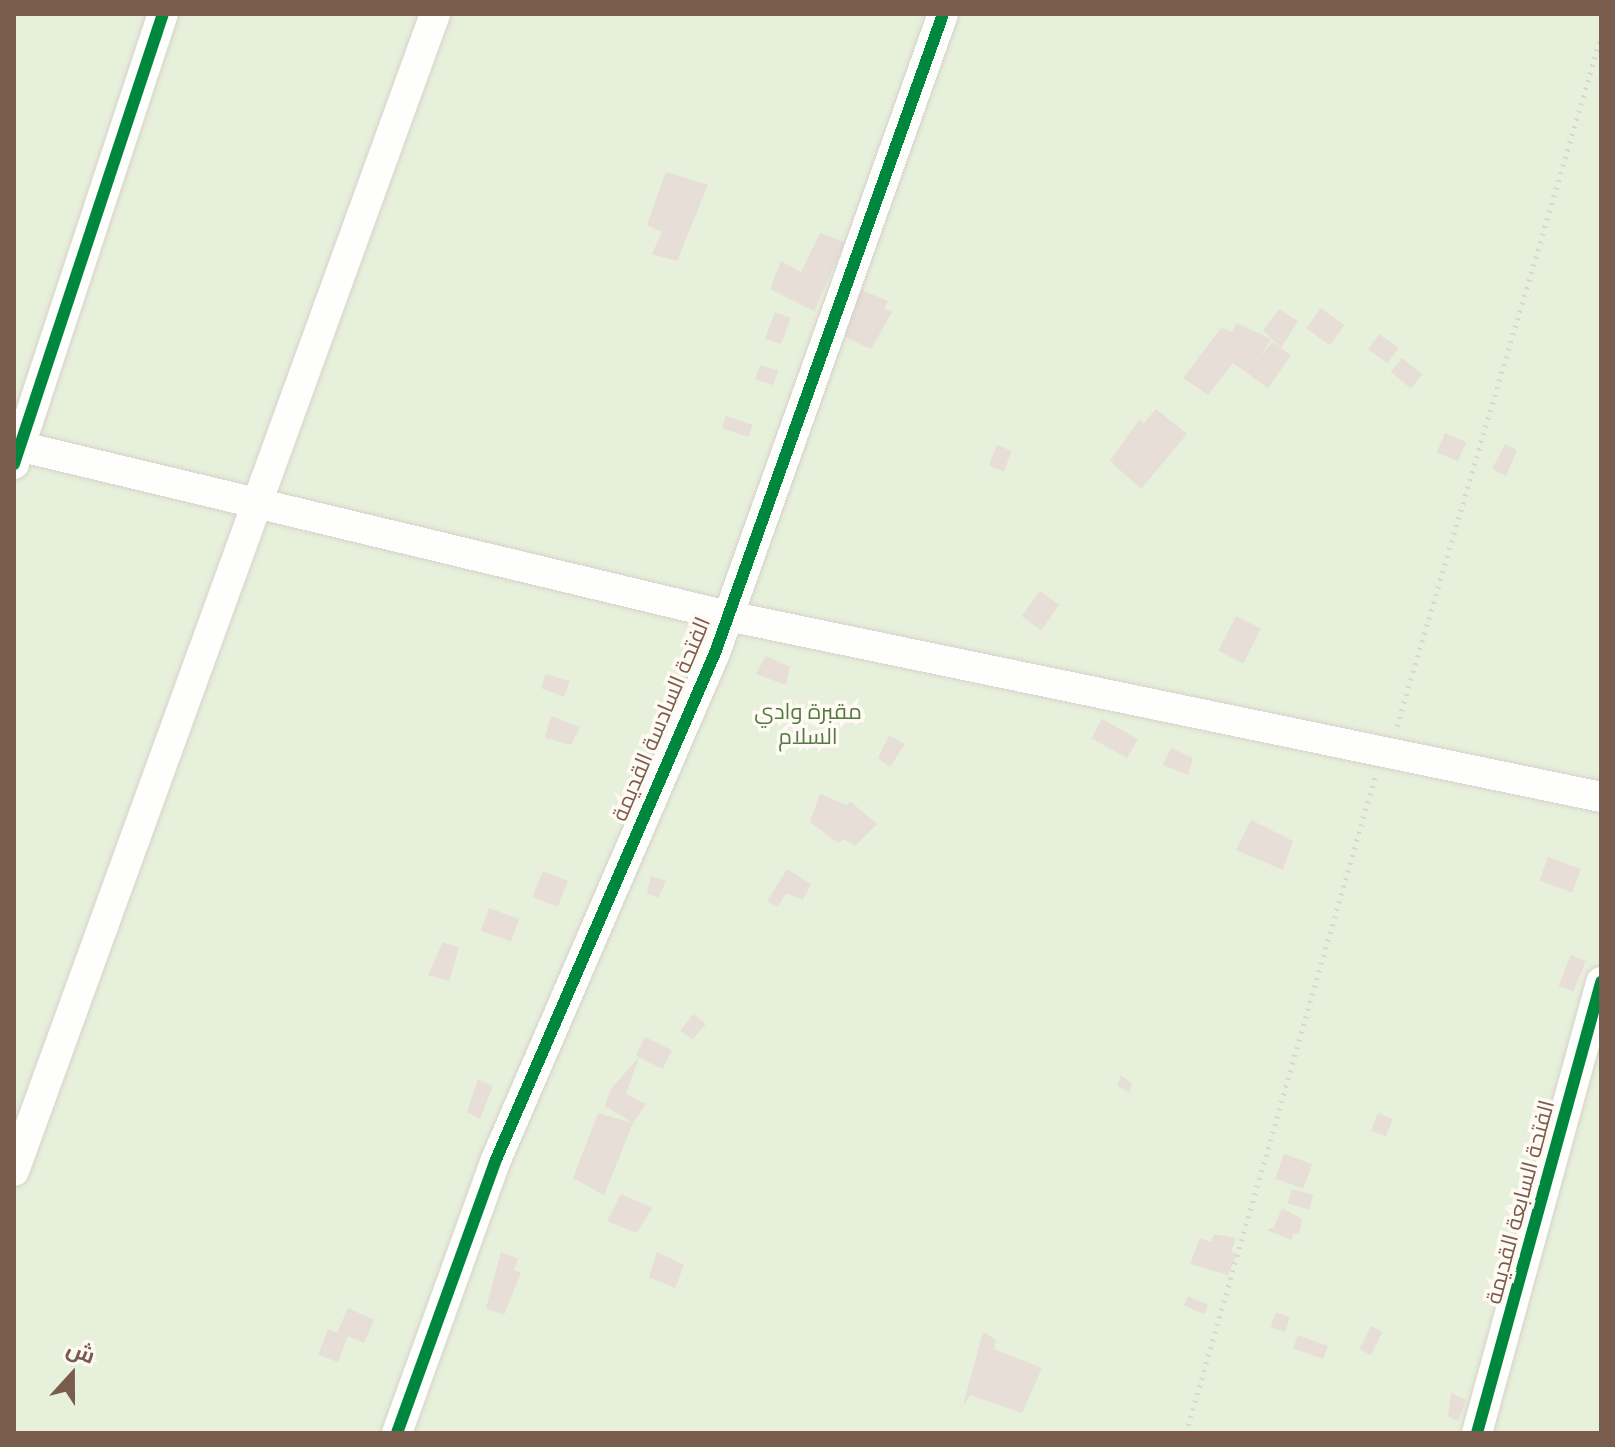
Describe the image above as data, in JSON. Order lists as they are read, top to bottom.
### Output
{
  "streets": {
    "street": ["الفتحة السادسة القديمة", "الفتحة السابعة القديمة"]
  },
  "parks": ["مقبرة وادي السلام"],
  "north": "top"
}
